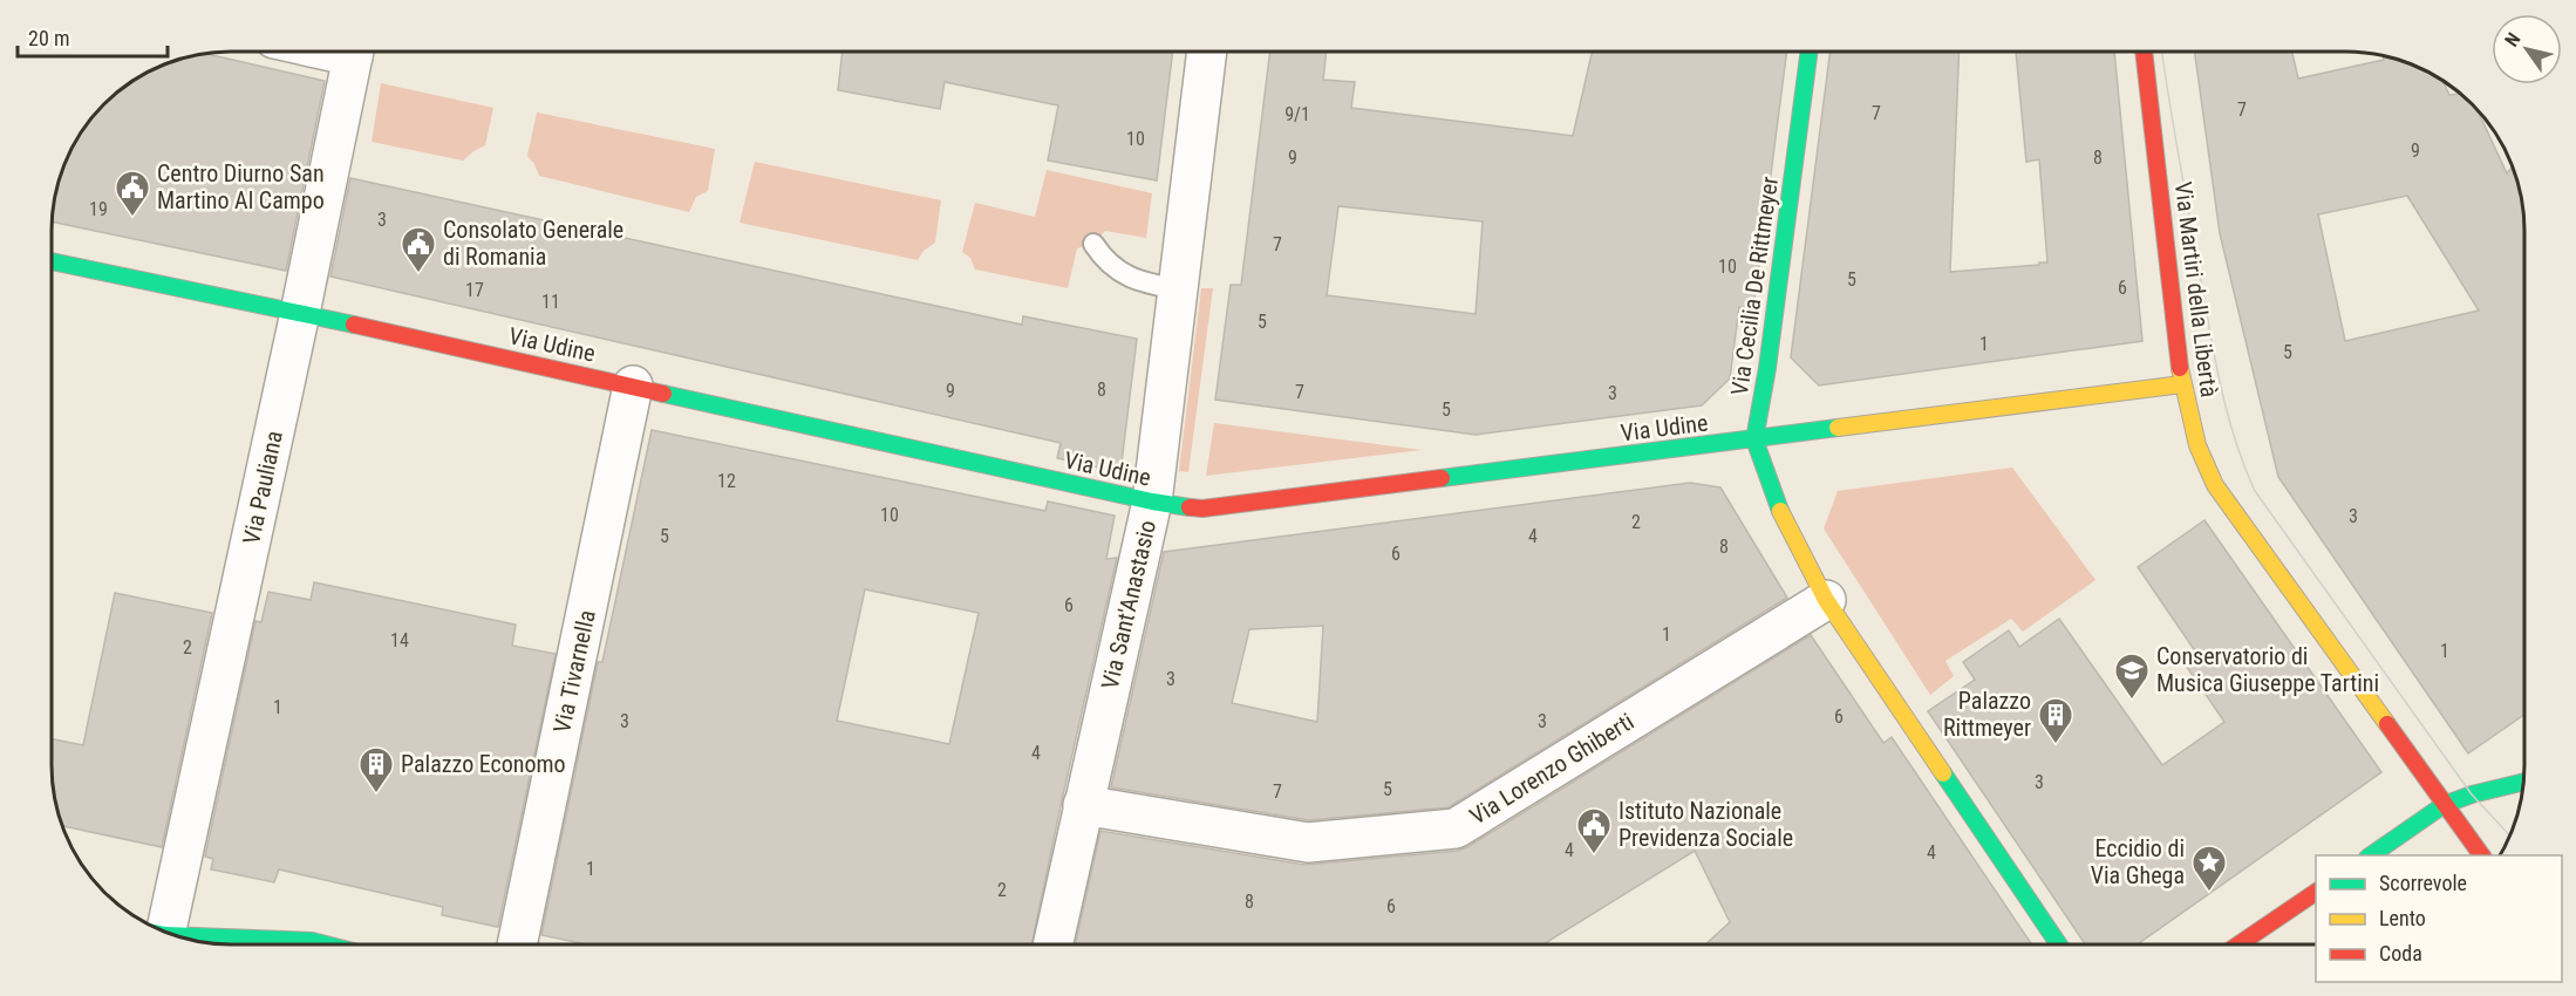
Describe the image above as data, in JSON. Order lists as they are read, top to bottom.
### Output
{
  "streets": {
    "main road": ["Via Cecilia De Rittmeyer", "Via Martiri della Libertà", "Via Udine"],
    "street": [
      "Via Pauliana",
      "Via Sant'Anastasio",
      "Via Tivarnella",
      "Via Lorenzo Ghiberti"
    ]
  },
  "crossings": [
    ["Via Cecilia De Rittmeyer", "Via Udine"],
    ["Via Cecilia De Rittmeyer", "Via Lorenzo Ghiberti"],
    ["Via Martiri della Libertà", "Via Udine"],
    ["Via Udine", "Via Pauliana"],
    ["Via Udine", "Via Sant'Anastasio"],
    ["Via Udine", "Via Tivarnella"],
    ["Via Sant'Anastasio", "Via Lorenzo Ghiberti"]
  ],
  "places": {
    "public building": ["Centro Diurno San Martino Al Campo", "Consolato Generale di Romania", "Istituto Nazionale Previdenza Sociale"],
    "school or university": ["Conservatorio di Musica Giuseppe Tartini"],
    "building": ["Palazzo Rittmeyer", "Palazzo Economo"],
    "place": ["Eccidio di Via Ghega"]
  },
  "house_numbers": [
    "7",
    "7",
    "9/1",
    "10",
    "9",
    "9",
    "8",
    "19",
    "3",
    "7",
    "10",
    "5",
    "6",
    "17",
    "11",
    "5",
    "1",
    "5",
    "8",
    "9",
    "7",
    "3",
    "5",
    "12",
    "10",
    "3",
    "2",
    "5",
    "4",
    "8",
    "6",
    "6",
    "1",
    "14",
    "2",
    "1",
    "3",
    "1",
    "6",
    "3",
    "3",
    "4",
    "3",
    "5",
    "7",
    "4",
    "4",
    "1",
    "2",
    "8",
    "6"
  ],
  "legend": ["Scorrevole", "Lento", "Coda"],
  "scale_bar": "20 m",
  "north": "top left"
}
